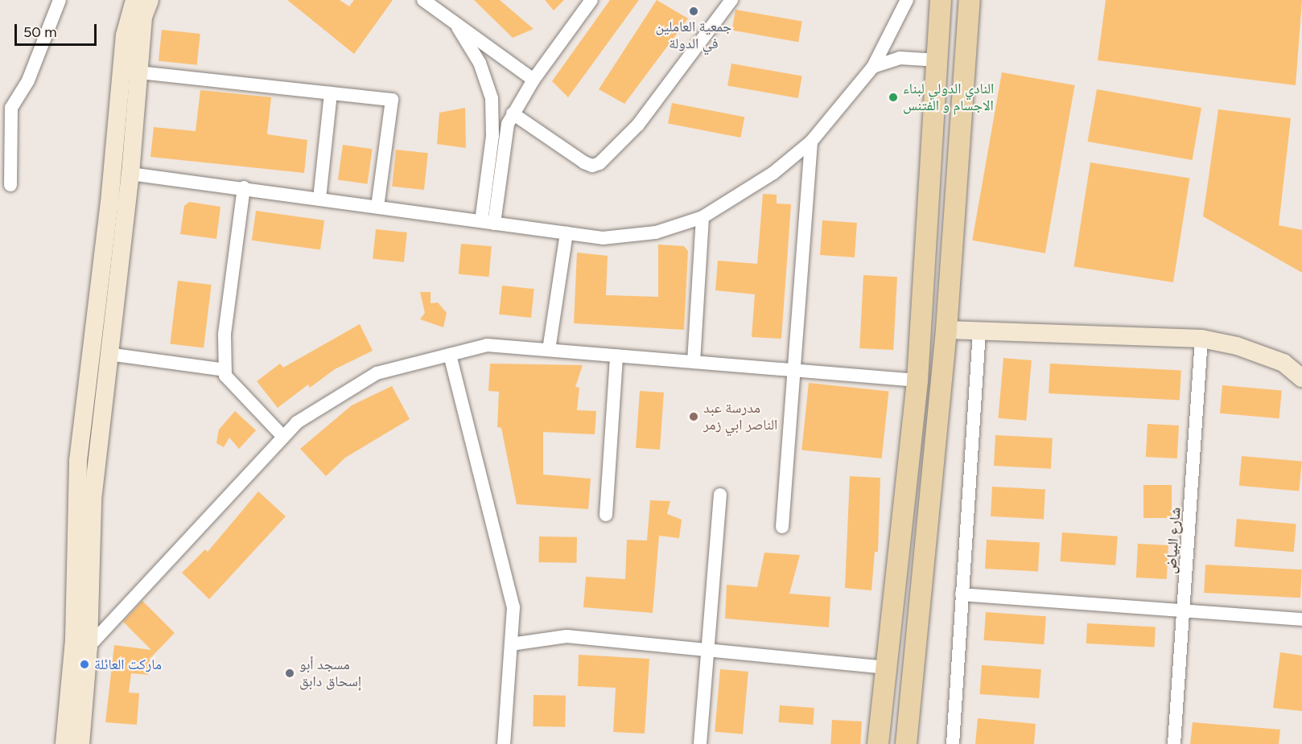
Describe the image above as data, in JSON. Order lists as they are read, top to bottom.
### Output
{
  "streets": {
    "street": ["شارع البياض"]
  },
  "places": [
    "جمعية العاملين في الدولة",
    "النادي الدولي لبناء الاجسام و الفتنس",
    "مدرسة عبد الناصر ابي زمر",
    "ماركت العائلة",
    "مسجد أبو إسحاق دابق"
  ],
  "scale_bar": "50 m"
}
